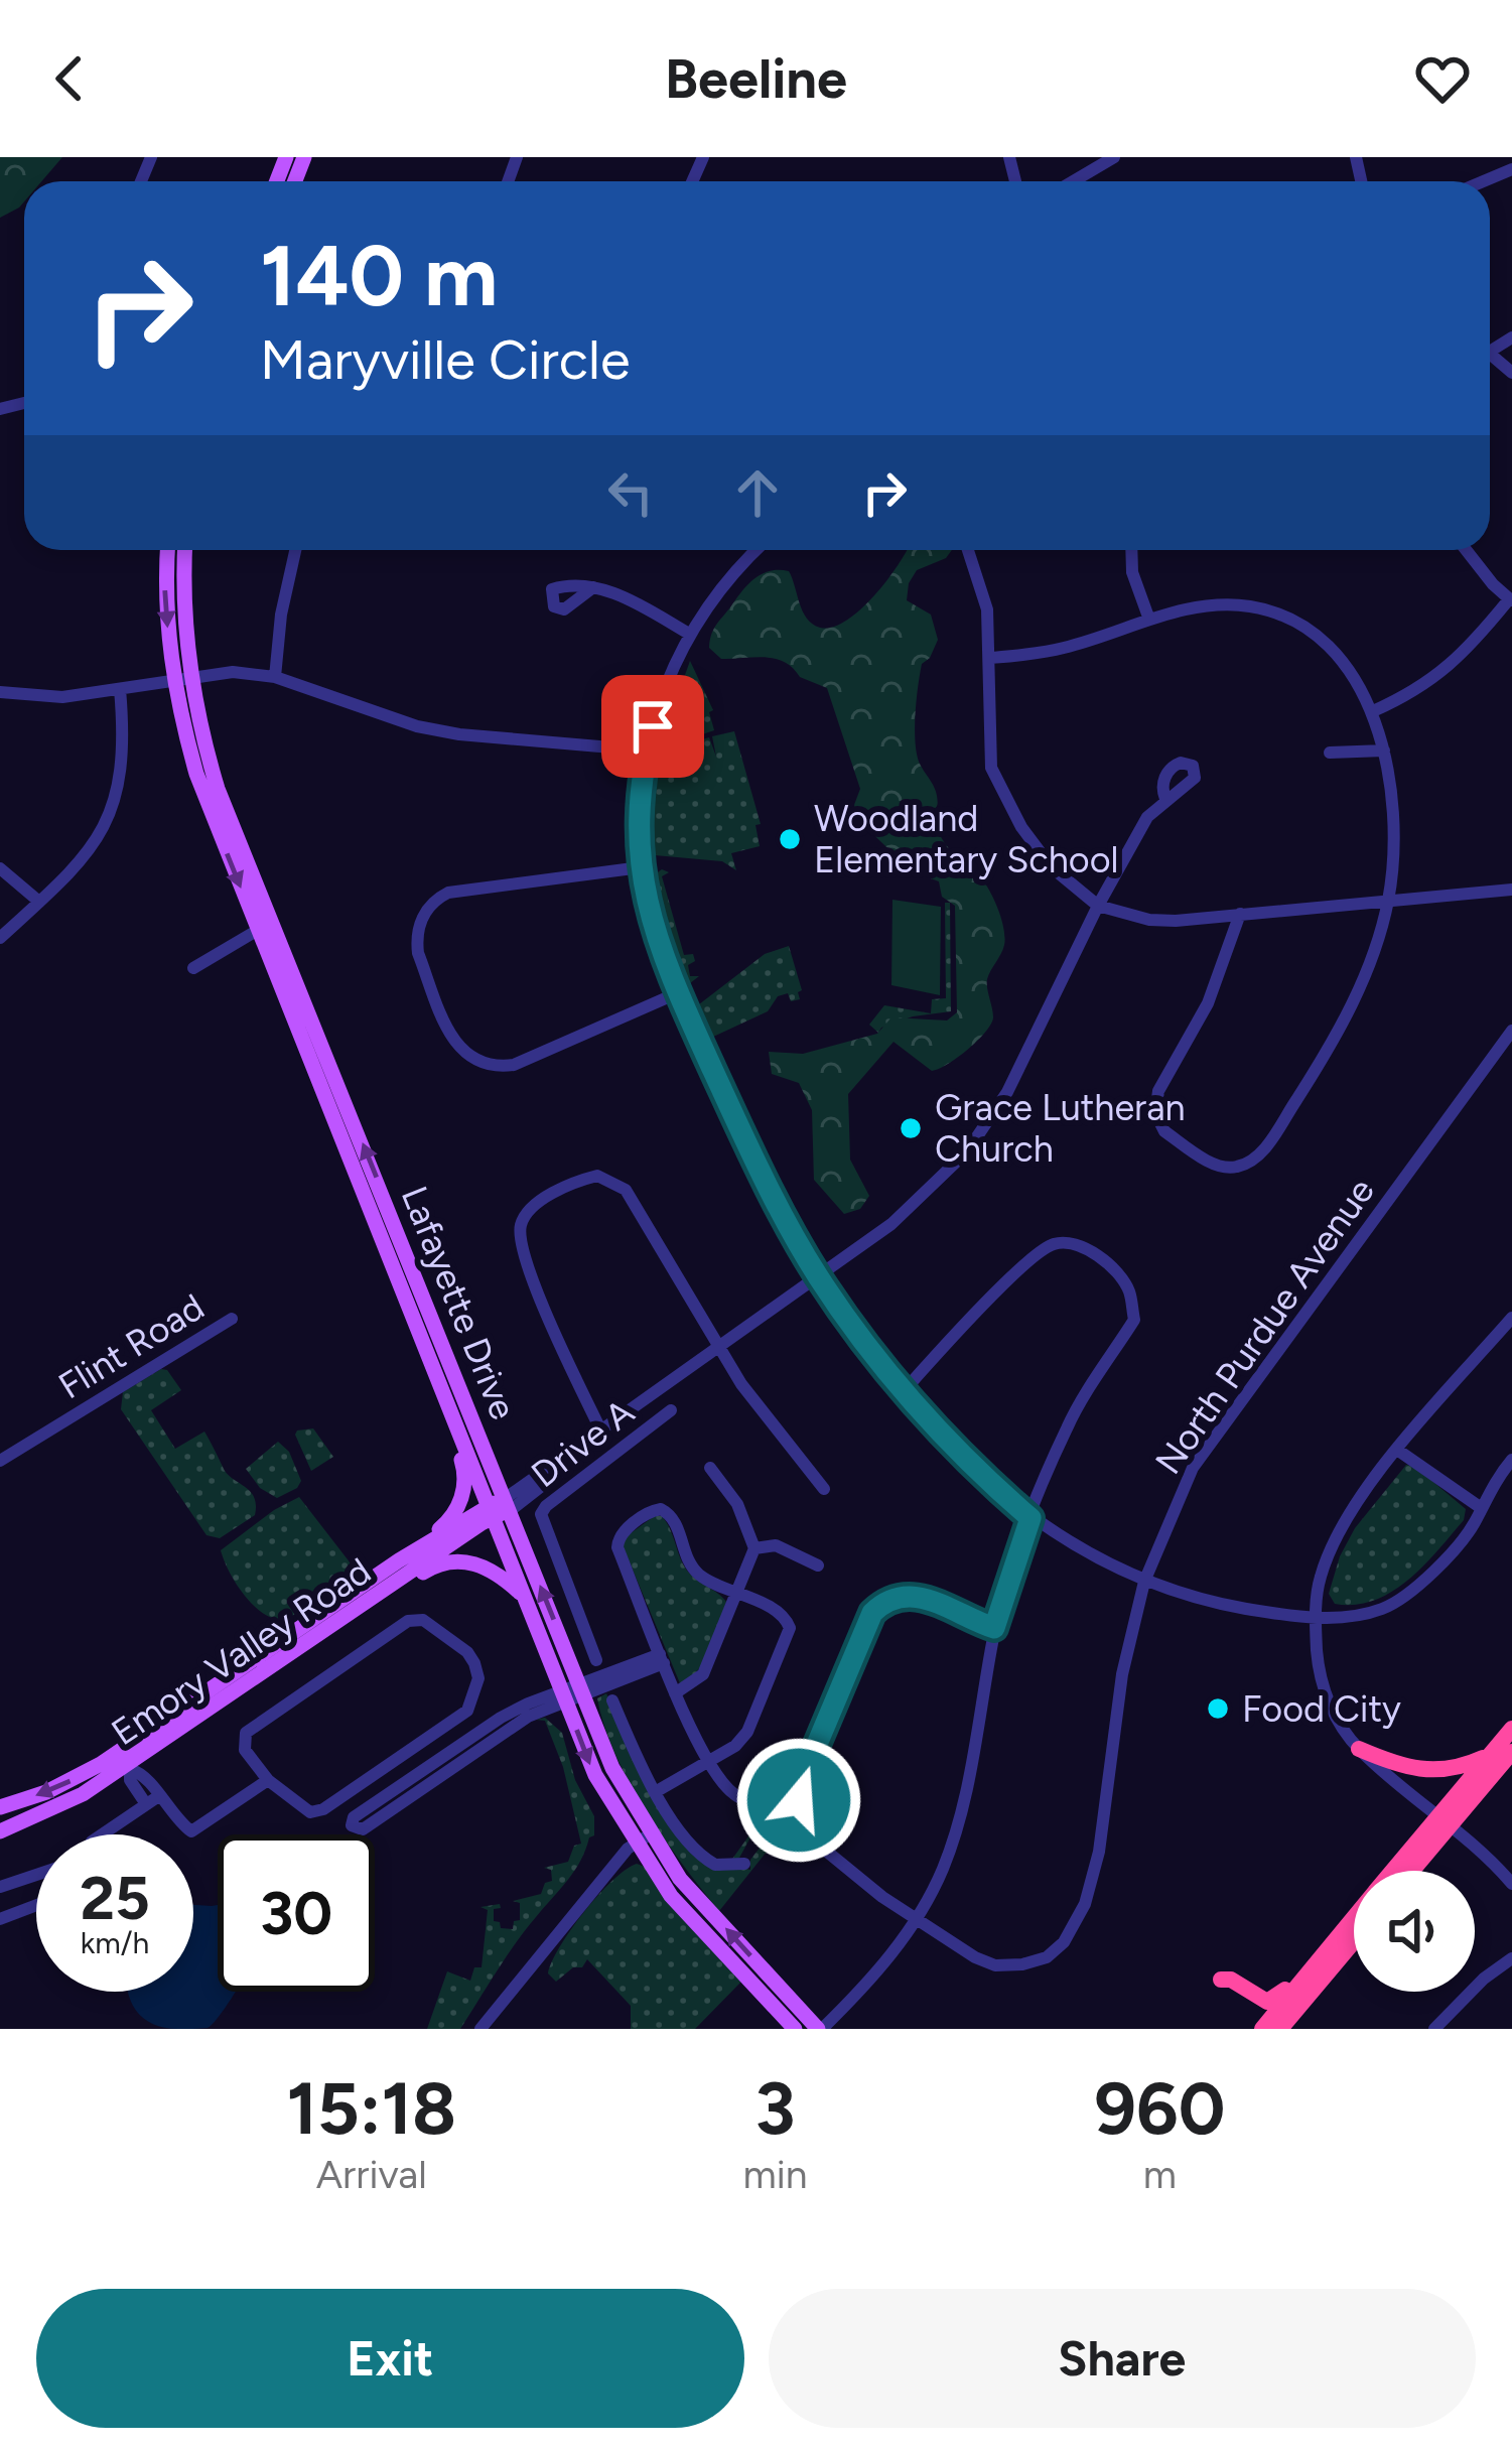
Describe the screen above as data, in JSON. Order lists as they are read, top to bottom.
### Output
{
  "streets": {
    "main road": ["Lafayette Drive", "Emory Valley Road"],
    "street": ["North Purdue Avenue", "Flint Road", "Drive A"]
  },
  "crossings": [
    ["Lafayette Drive", "Emory Valley Road"]
  ],
  "places": ["Woodland Elementary School", "Grace Lutheran Church", "Food City"],
  "page": {
    "header": "Beeline",
    "turn": ["140 m", "Maryville Circle"],
    "speed": "25 km/h",
    "limit": "30",
    "eta": [
      "15:18",
      "Arrival",
      "3",
      "min",
      "960",
      "m"
    ],
    "buttons": ["Exit", "Share"]
  }
}
